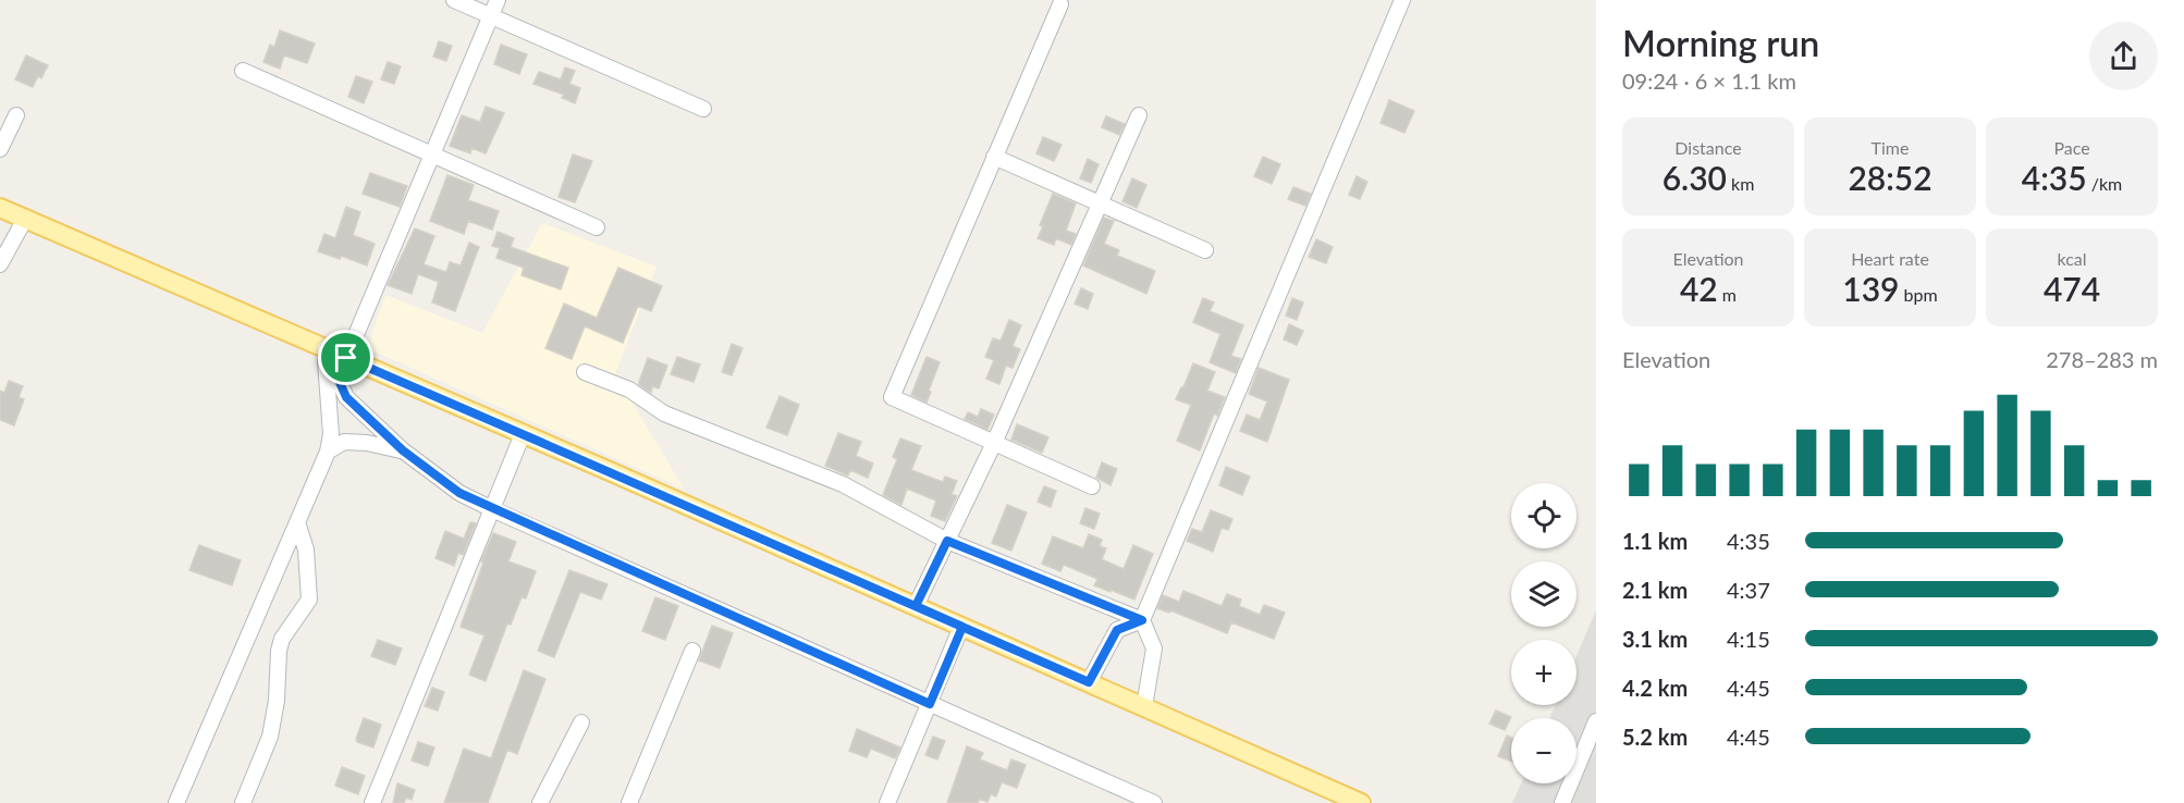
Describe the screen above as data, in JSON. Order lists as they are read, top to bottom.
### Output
{
  "page": {
    "heading": ["Morning run", "09:24 · 6 × 1.1 km"],
    "stats": [
      ["Distance", "6.30 km"],
      ["Time", "28:52"],
      ["Pace", "4:35 /km"],
      ["Elevation", "42 m"],
      ["Heart rate", "139 bpm"],
      ["kcal", "474"]
    ],
    "chart": ["Elevation", "278–283 m"],
    "map_buttons": ["+", "−"],
    "list": [
      {
        "name": "1.1 km",
        "note": "4:35"
      },
      {
        "name": "2.1 km",
        "note": "4:37"
      },
      {
        "name": "3.1 km",
        "note": "4:15"
      },
      {
        "name": "4.2 km",
        "note": "4:45"
      },
      {
        "name": "5.2 km",
        "note": "4:45"
      }
    ]
  }
}
